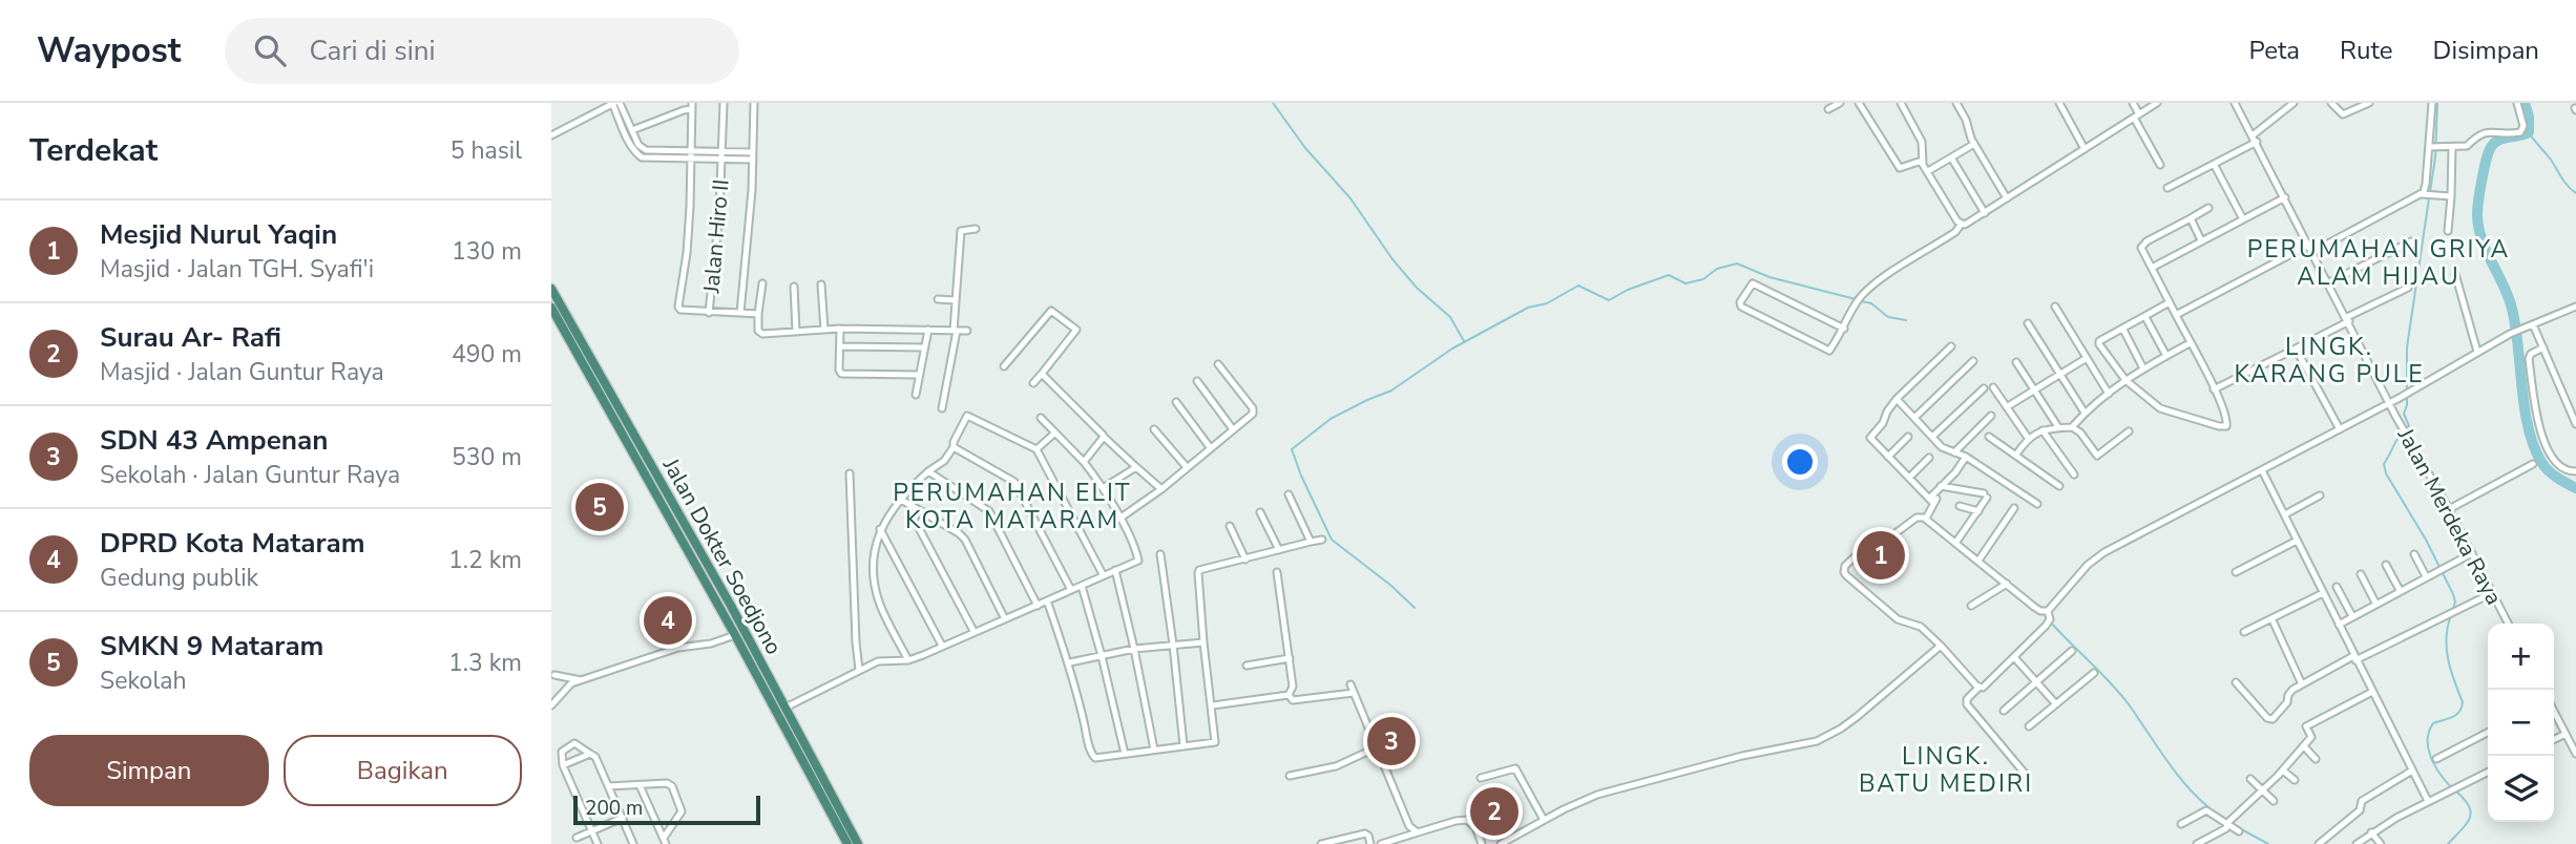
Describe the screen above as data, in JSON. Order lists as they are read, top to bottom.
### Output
{
  "streets": {
    "highway": ["Jalan Dokter Soedjono"],
    "street": ["Jalan Hiro II", "Jalan Merdeka Raya"]
  },
  "districts": [
    "PERUMAHAN GRIYA ALAM HIJAU",
    "LINGK. KARANG PULE",
    "PERUMAHAN ELIT KOTA MATARAM",
    "LINGK. BATU MEDIRI"
  ],
  "scale_bar": "200 m",
  "page": {
    "header": "Waypost",
    "search": "Cari di sini",
    "nav": ["Peta", "Rute", "Disimpan"],
    "heading": ["Terdekat", "5 hasil"],
    "list": [
      {
        "mark": "1",
        "name": "Mesjid Nurul Yaqin",
        "note": "Masjid · Jalan TGH. Syafi'i",
        "value": "130 m"
      },
      {
        "mark": "2",
        "name": "Surau Ar- Rafi",
        "note": "Masjid · Jalan Guntur Raya",
        "value": "490 m"
      },
      {
        "mark": "3",
        "name": "SDN 43 Ampenan",
        "note": "Sekolah · Jalan Guntur Raya",
        "value": "530 m"
      },
      {
        "mark": "4",
        "name": "DPRD Kota Mataram",
        "note": "Gedung publik",
        "value": "1.2 km"
      },
      {
        "mark": "5",
        "name": "SMKN 9 Mataram",
        "note": "Sekolah",
        "value": "1.3 km"
      }
    ],
    "pins": [
      "5",
      "1",
      "4",
      "3",
      "2"
    ],
    "map_buttons": ["+", "−"],
    "buttons": ["Simpan", "Bagikan"],
    "scale": "200 m"
  }
}
